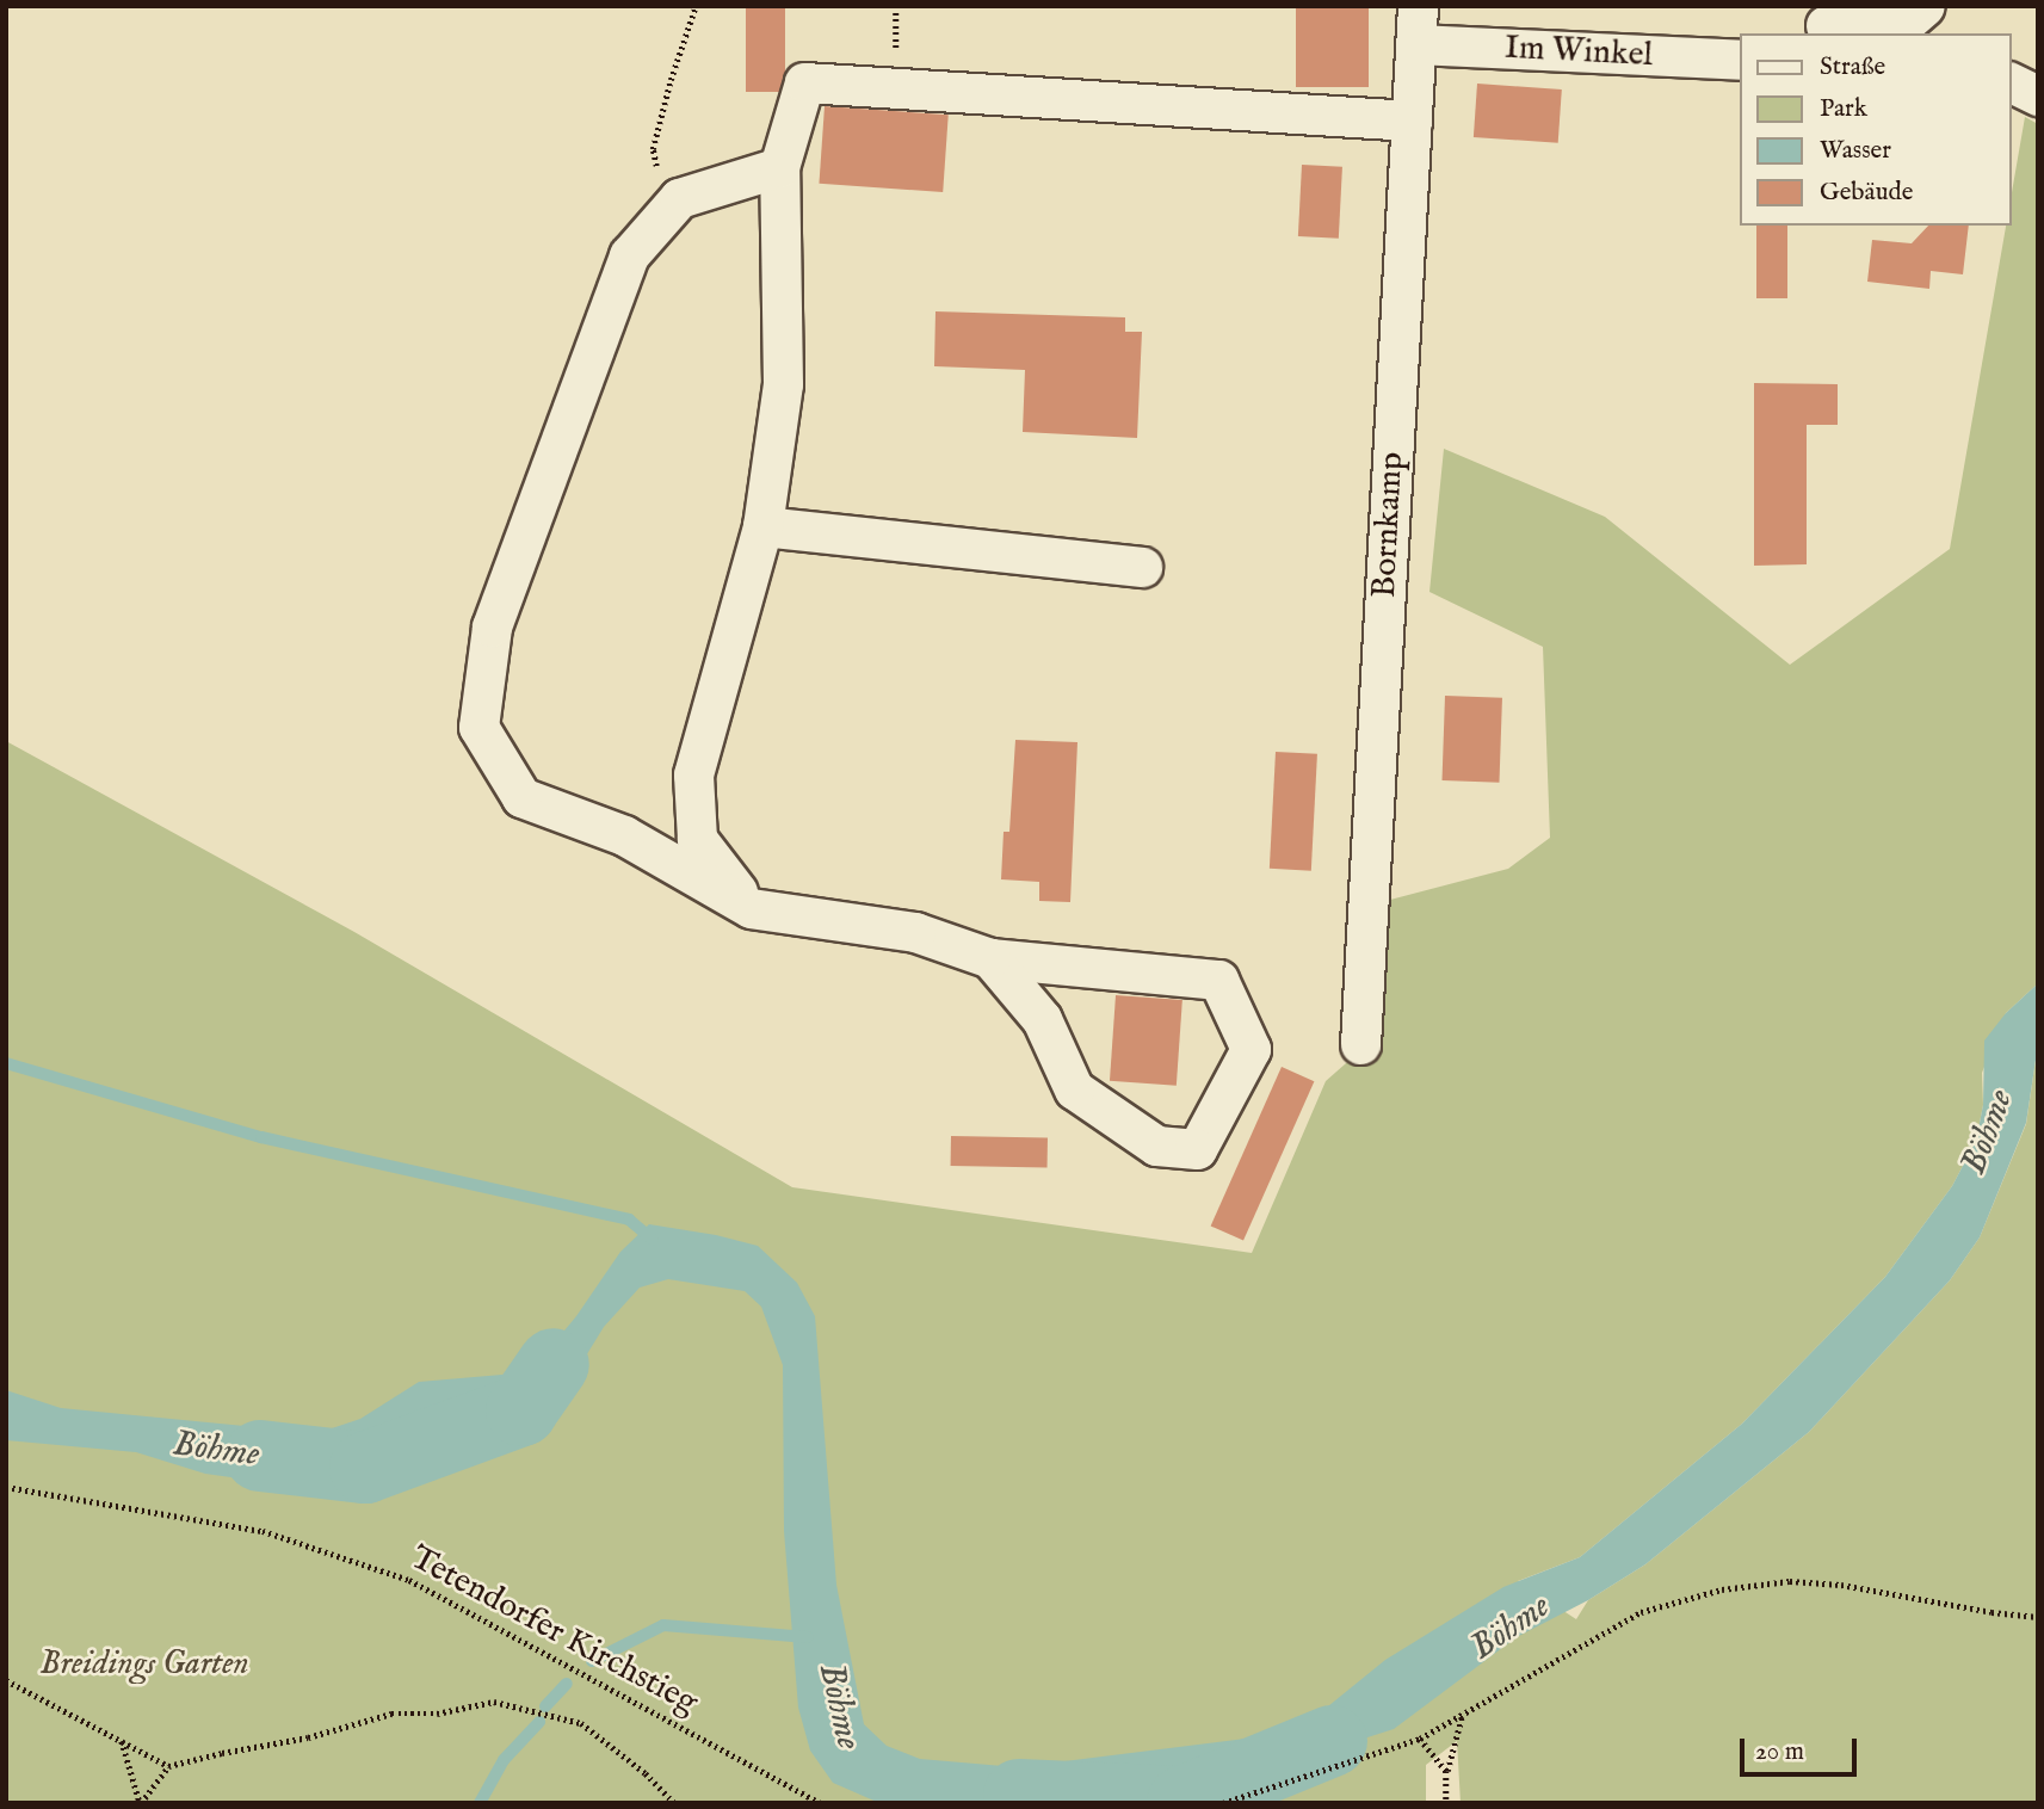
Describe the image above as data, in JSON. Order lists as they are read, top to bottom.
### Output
{
  "streets": {
    "street": ["Im Winkel", "Bornkamp"],
    "path": ["Tetendorfer Kirchstieg"]
  },
  "crossings": [
    ["Im Winkel", "Bornkamp"]
  ],
  "water": ["Böhme"],
  "parks": ["Breidings Garten"],
  "legend": [
    "Straße",
    "Park",
    "Wasser",
    "Gebäude"
  ],
  "scale_bar": "20 m"
}
